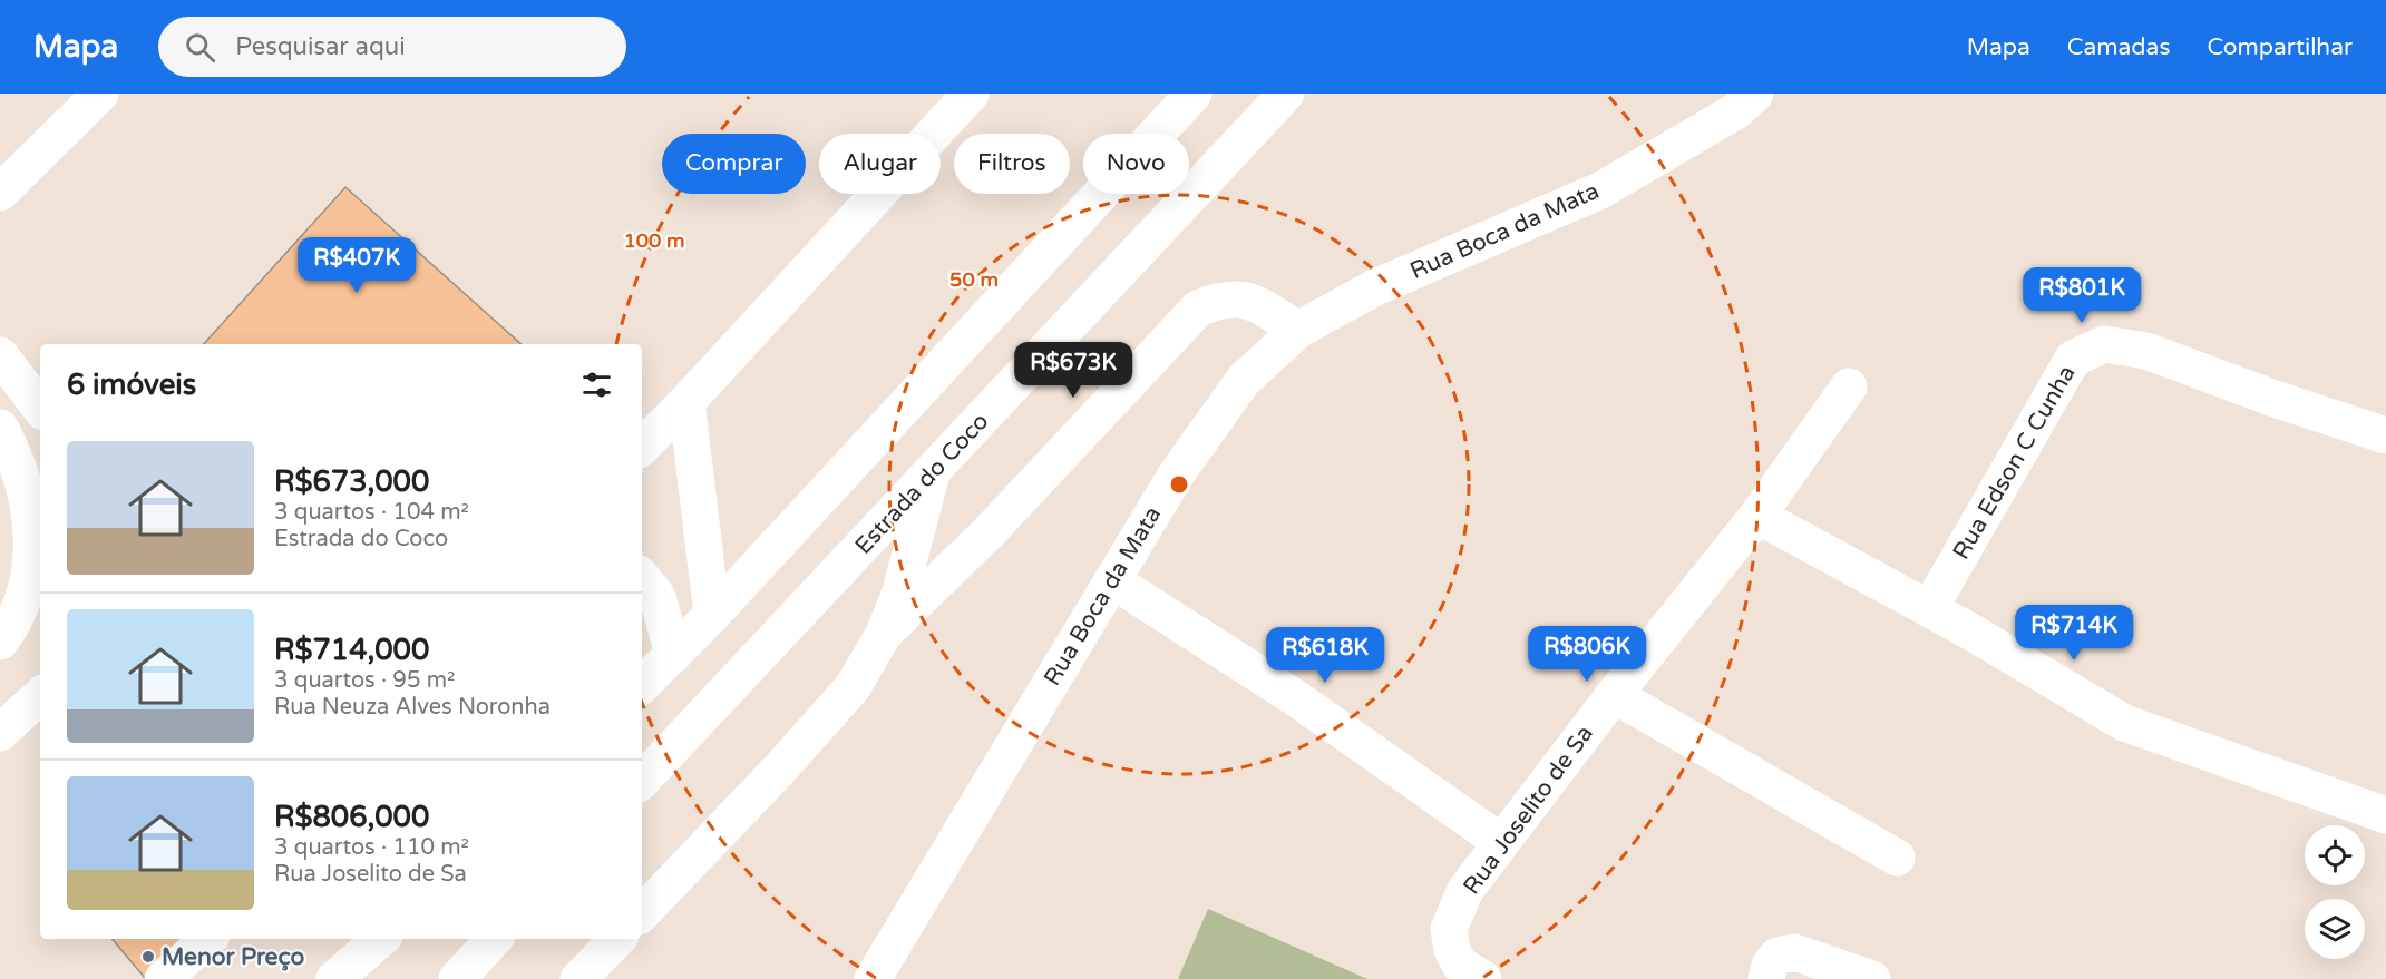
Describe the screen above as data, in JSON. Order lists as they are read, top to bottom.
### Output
{
  "streets": {
    "main road": [
      "Rua Boca da Mata",
      "Rua Edson C Cunha",
      "Estrada do Coco",
      "Rua Joselito de Sa"
    ]
  },
  "places": ["Menor Preço"],
  "page": {
    "header": "Mapa",
    "search": "Pesquisar aqui",
    "nav": ["Mapa", "Camadas", "Compartilhar"],
    "chip": [
      "Comprar",
      "Alugar",
      "Filtros",
      "Novo"
    ],
    "price": [
      "R$407K",
      "R$801K",
      "R$673K",
      "R$714K",
      "R$806K",
      "R$618K"
    ],
    "heading": "6 imóveis",
    "list": [
      {
        "name": "R$673,000",
        "note": "3 quartos · 104 m² · Estrada do Coco"
      },
      {
        "name": "R$714,000",
        "note": "3 quartos · 95 m² · Rua Neuza Alves Noronha"
      },
      {
        "name": "R$806,000",
        "note": "3 quartos · 110 m² · Rua Joselito de Sa"
      }
    ]
  },
  "rings": ["100 m", "50 m"]
}
